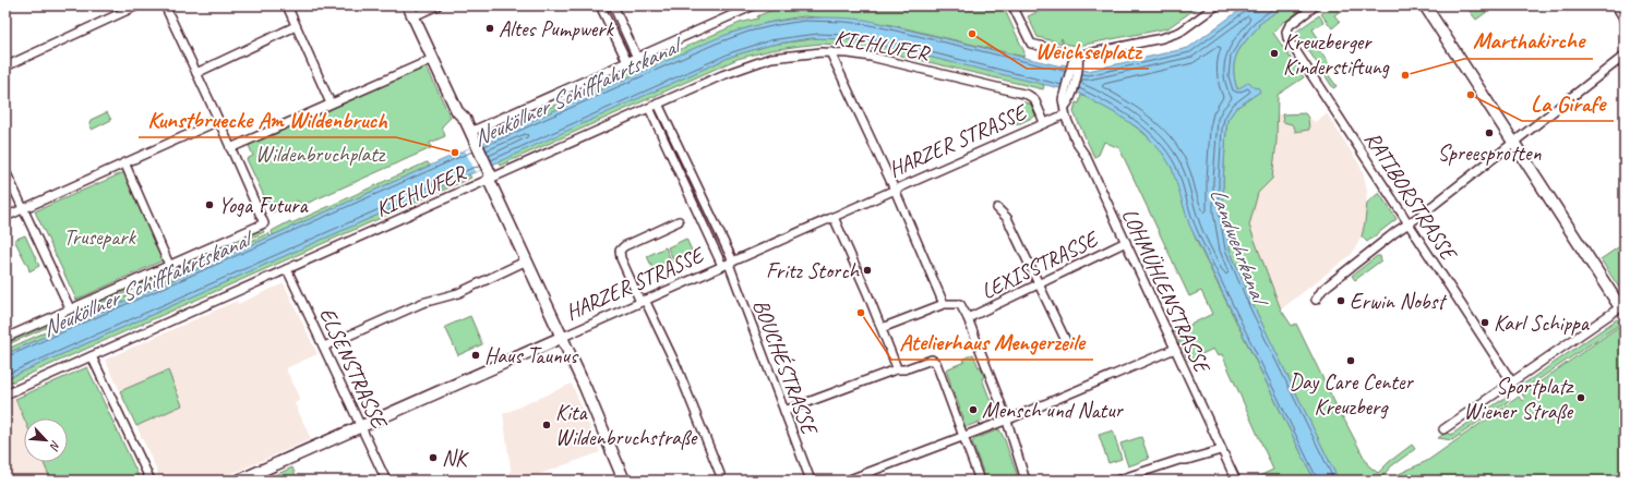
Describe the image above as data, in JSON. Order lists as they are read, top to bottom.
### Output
{
  "streets": {
    "street": [
      "KIEHLUFER",
      "HARZER STRASSE",
      "RATIBORSTRASSE",
      "LEXISSTRASSE",
      "LOHMÜHLENSTRASSE",
      "BOUCHÉSTRASSE",
      "ELSENSTRASSE"
    ]
  },
  "crossings": [
    ["KIEHLUFER", "HARZER STRASSE"],
    ["KIEHLUFER", "BOUCHÉSTRASSE"],
    ["KIEHLUFER", "ELSENSTRASSE"],
    ["HARZER STRASSE", "LOHMÜHLENSTRASSE"],
    ["HARZER STRASSE", "BOUCHÉSTRASSE"],
    ["HARZER STRASSE", "ELSENSTRASSE"],
    ["LEXISSTRASSE", "LOHMÜHLENSTRASSE"]
  ],
  "water": ["Neuköllner Schifffahrtskanal", "Landwehrkanal"],
  "parks": ["Wildenbruchplatz", "Trusepark"],
  "places": [
    "Altes Pumpwerk",
    "Weichselplatz",
    "Kreuzberger Kinderstiftung",
    "Marthakirche",
    "La Girafe",
    "Spreesprotten",
    "Kunstbruecke Am Wildenbruch",
    "Yoga Futura",
    "Fritz Storch",
    "Erwin Nobst",
    "Atelierhaus Mengerzeile",
    "Karl Schippa",
    "Haus Taunus",
    "Day Care Center Kreuzberg",
    "Sportplatz Wiener Straße",
    "Mensch und Natur",
    "Kita Wildenbruchstraße",
    "NK"
  ],
  "north": "bottom right"
}
